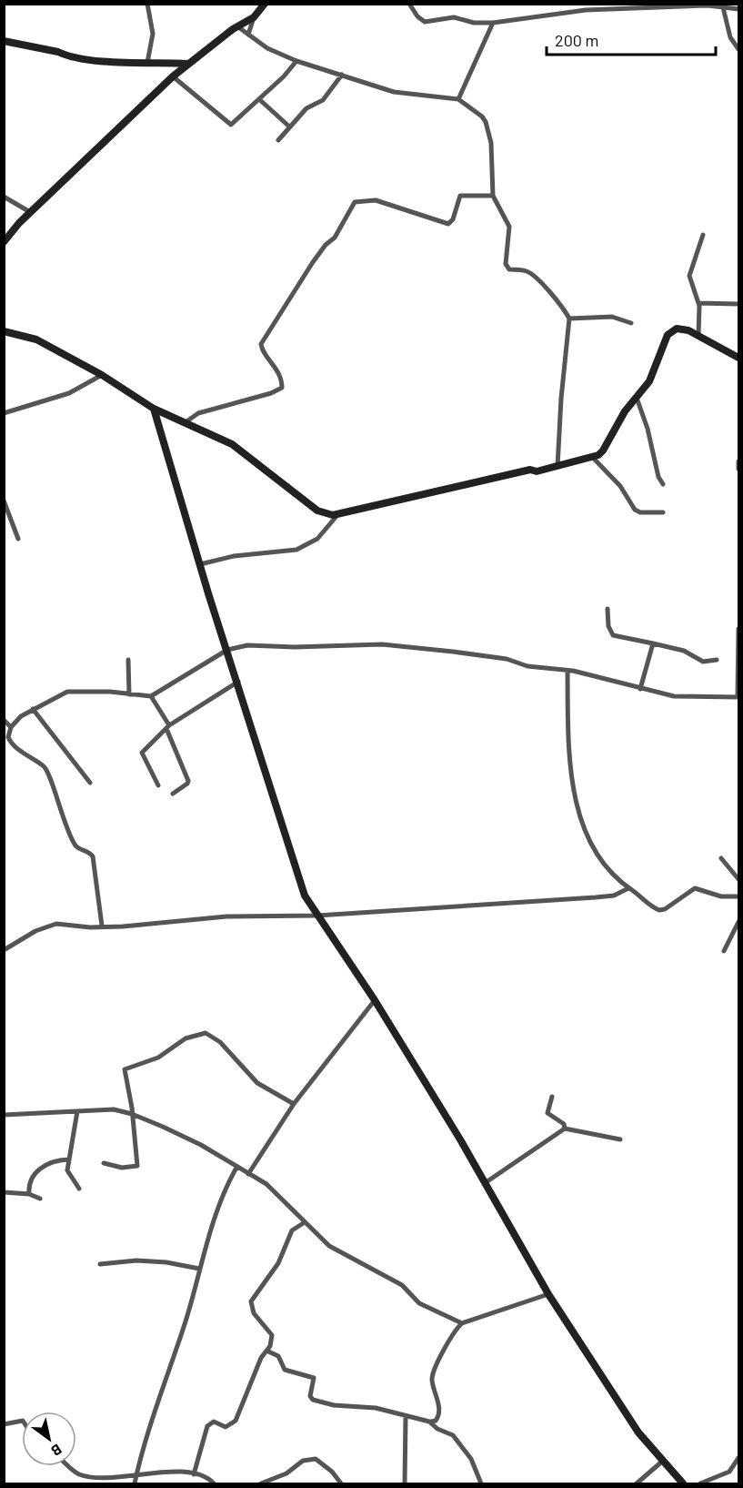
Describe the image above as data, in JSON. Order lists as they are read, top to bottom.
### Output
{
  "scale_bar": "200 m",
  "north": "bottom right"
}
